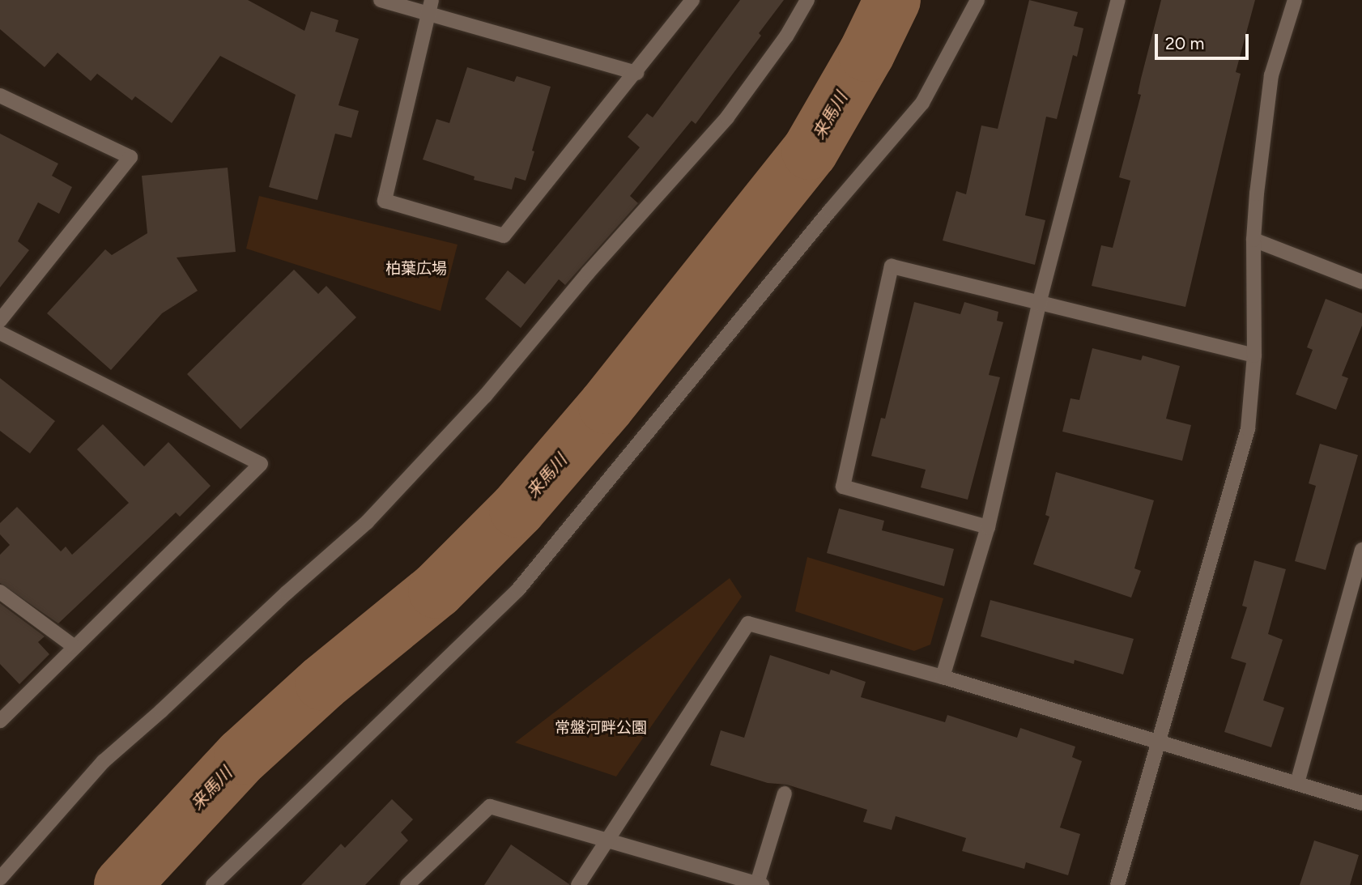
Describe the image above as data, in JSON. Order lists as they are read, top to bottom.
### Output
{
  "water": ["来馬川"],
  "parks": ["柏葉広場", "常盤河畔公園"],
  "scale_bar": "20 m"
}
